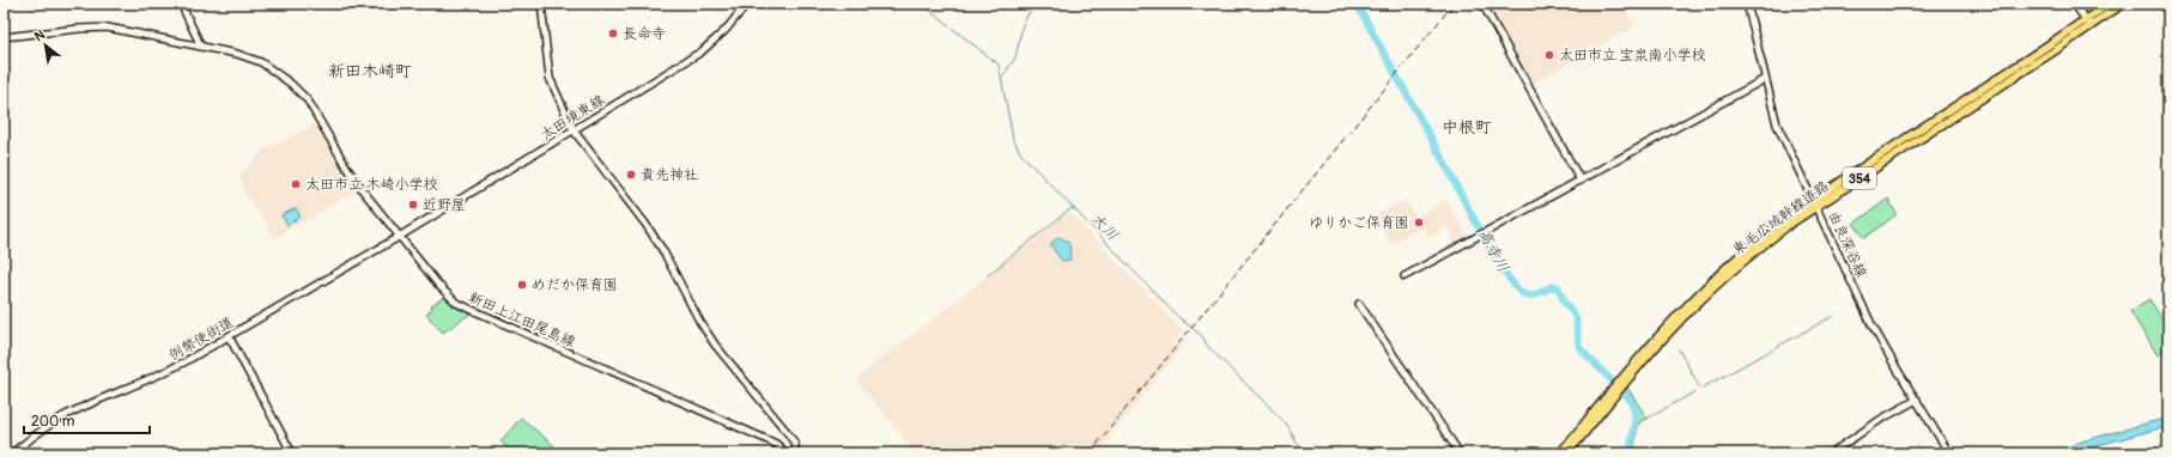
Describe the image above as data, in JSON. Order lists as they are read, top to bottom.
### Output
{
  "streets": {
    "highway": ["354", "東毛広域幹線道路"],
    "main road": [
      "太田境東線",
      "由良深谷線",
      "新田上江田尾島線",
      "例幣使街道"
    ]
  },
  "crossings": [
    ["太田境東線", "新田上江田尾島線"],
    ["太田境東線", "例幣使街道"],
    ["東毛広域幹線道路", "由良深谷線"],
    ["新田上江田尾島線", "例幣使街道"]
  ],
  "districts": ["新田木崎町", "中根町"],
  "water": ["大川", "高寺川"],
  "places": [
    "長命寺",
    "太田市立 宝泉南小学校",
    "貴先神社",
    "太田市立 木崎小学校",
    "近野屋",
    "ゆりかご保育園",
    "めだか保育園"
  ],
  "scale_bar": "200 m",
  "north": "top left"
}
